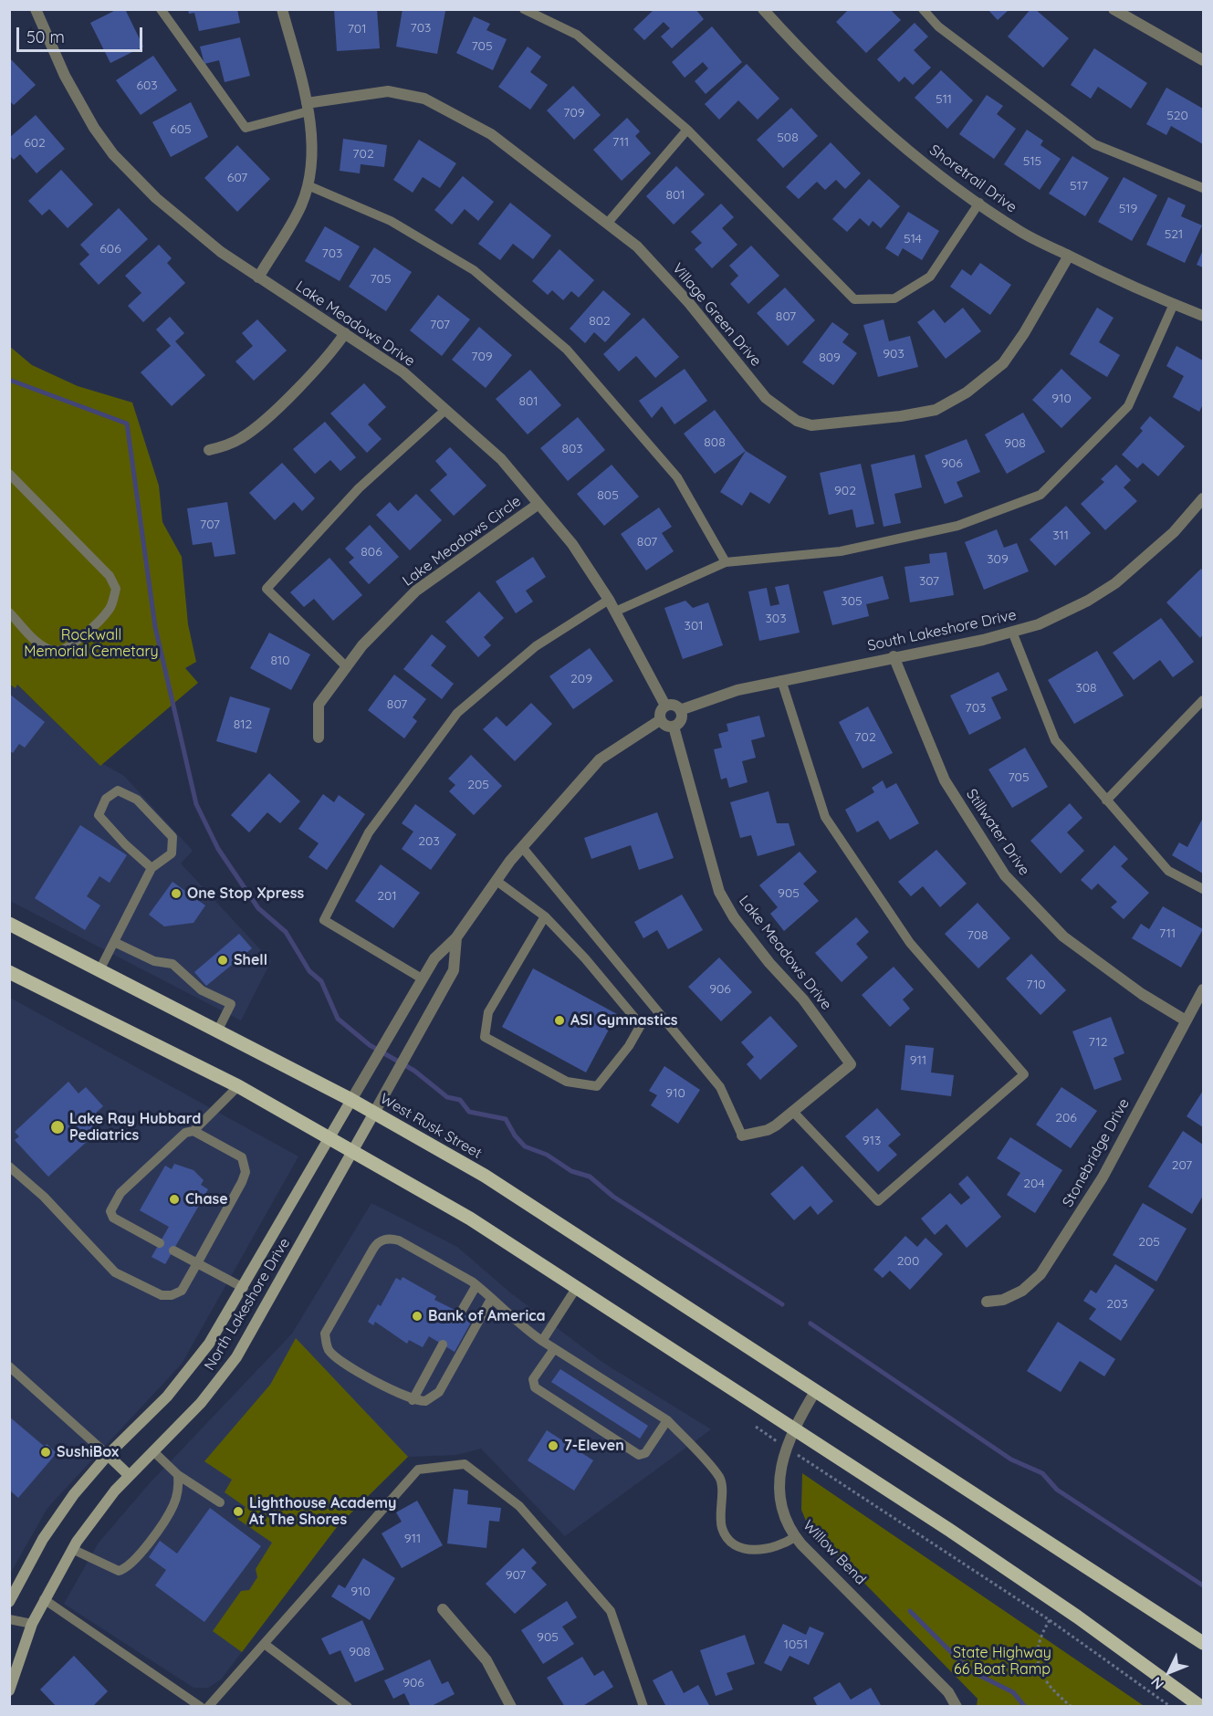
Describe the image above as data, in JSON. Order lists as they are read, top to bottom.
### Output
{
  "streets": {
    "main road": ["West Rusk Street", "North Lakeshore Drive"],
    "street": [
      "Shoretrail Drive",
      "Village Green Drive",
      "Lake Meadows Drive",
      "Lake Meadows Circle",
      "South Lakeshore Drive",
      "Stillwater Drive",
      "Stonebridge Drive",
      "Willow Bend"
    ]
  },
  "crossings": [
    ["Shoretrail Drive", "Village Green Drive"],
    ["Lake Meadows Drive", "Lake Meadows Circle"],
    ["Lake Meadows Drive", "South Lakeshore Drive"],
    ["South Lakeshore Drive", "Stillwater Drive"],
    ["Stillwater Drive", "Stonebridge Drive"],
    ["West Rusk Street", "North Lakeshore Drive"],
    ["West Rusk Street", "Willow Bend"]
  ],
  "parks": ["Rockwall Memorial Cemetary", "State Highway 66 Boat Ramp"],
  "places": [
    "One Stop Xpress",
    "Shell",
    "ASI Gymnastics",
    "Lake Ray Hubbard Pediatrics",
    "Chase",
    "Bank of America",
    "7-Eleven",
    "SushiBox",
    "Lighthouse Academy At The Shores"
  ],
  "house_numbers": [
    "703",
    "701",
    "705",
    "603",
    "511",
    "709",
    "520",
    "605",
    "508",
    "711",
    "602",
    "702",
    "515",
    "607",
    "517",
    "801",
    "519",
    "521",
    "514",
    "606",
    "703",
    "705",
    "807",
    "802",
    "707",
    "903",
    "709",
    "809",
    "910",
    "801",
    "808",
    "908",
    "803",
    "906",
    "902",
    "805",
    "707",
    "311",
    "807",
    "806",
    "309",
    "307",
    "305",
    "303",
    "301",
    "810",
    "209",
    "308",
    "807",
    "703",
    "812",
    "702",
    "705",
    "205",
    "203",
    "905",
    "201",
    "711",
    "708",
    "710",
    "906",
    "712",
    "911",
    "910",
    "206",
    "913",
    "207",
    "204",
    "205",
    "200",
    "203",
    "911",
    "907",
    "910",
    "905",
    "1051",
    "908",
    "906"
  ],
  "scale_bar": "50 m",
  "north": "bottom left"
}
